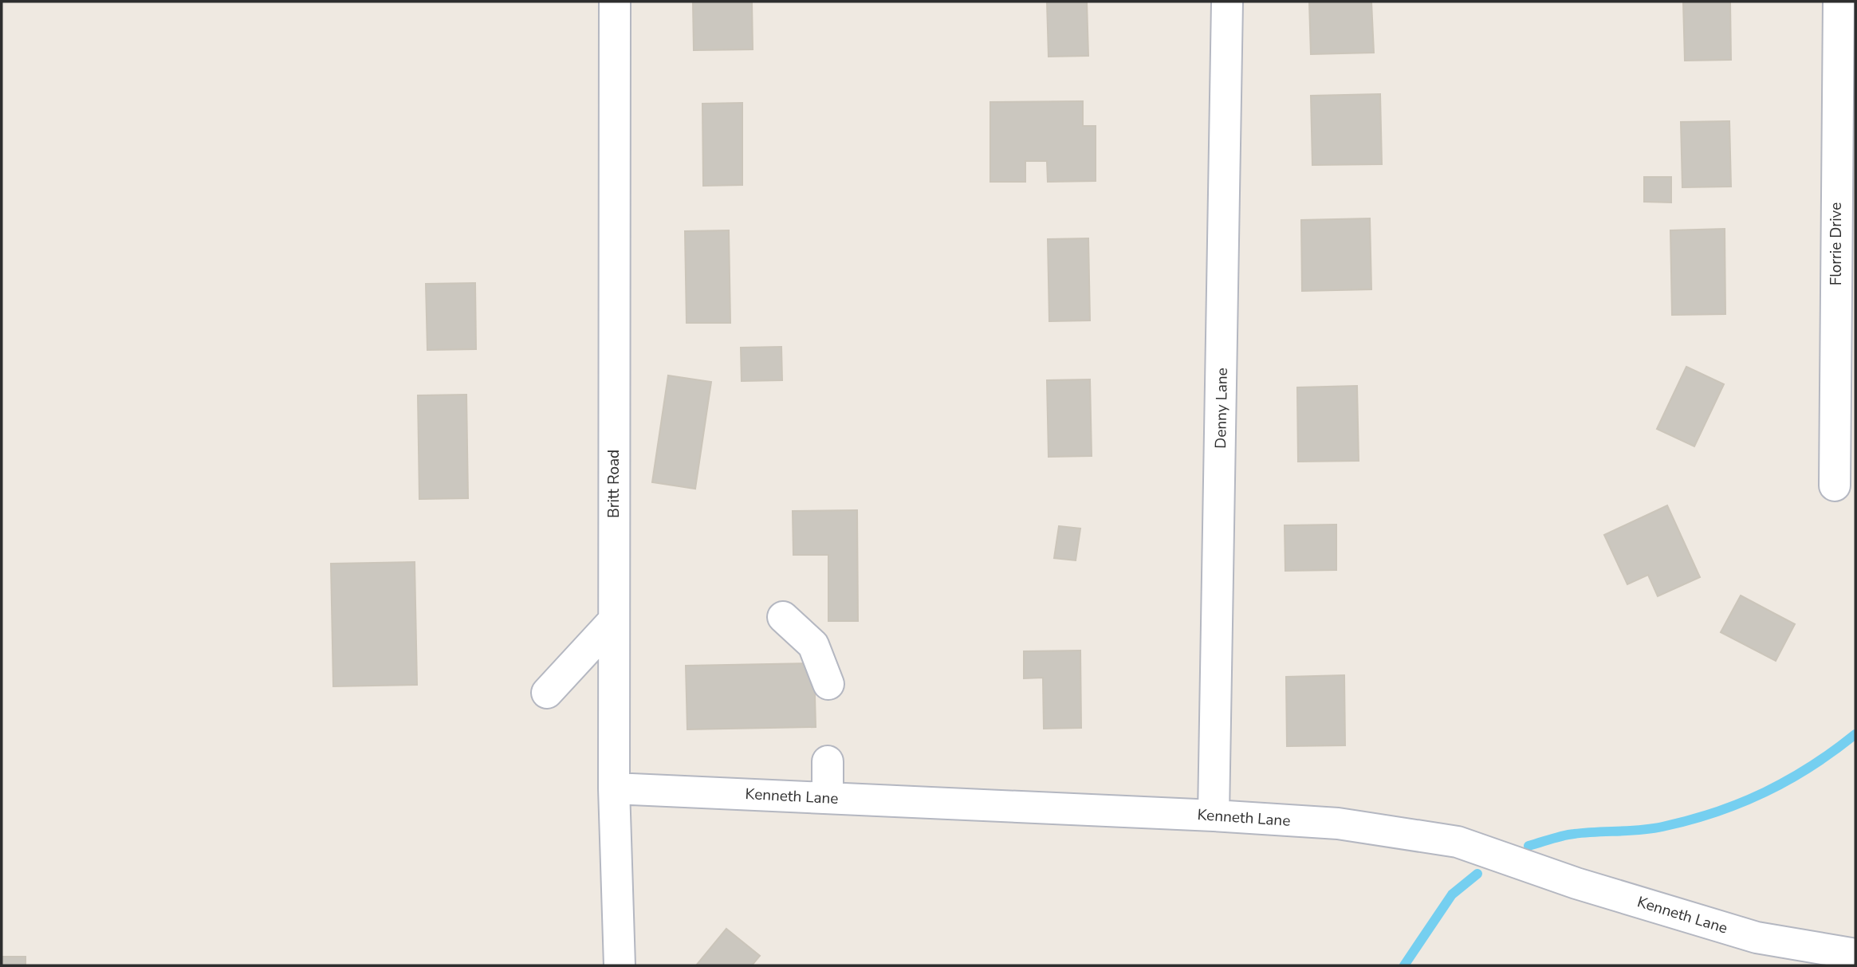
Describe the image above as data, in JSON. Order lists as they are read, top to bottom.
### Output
{
  "streets": {
    "street": [
      "Florrie Drive",
      "Denny Lane",
      "Britt Road",
      "Kenneth Lane"
    ]
  },
  "crossings": [
    ["Denny Lane", "Kenneth Lane"],
    ["Britt Road", "Kenneth Lane"]
  ]
}
